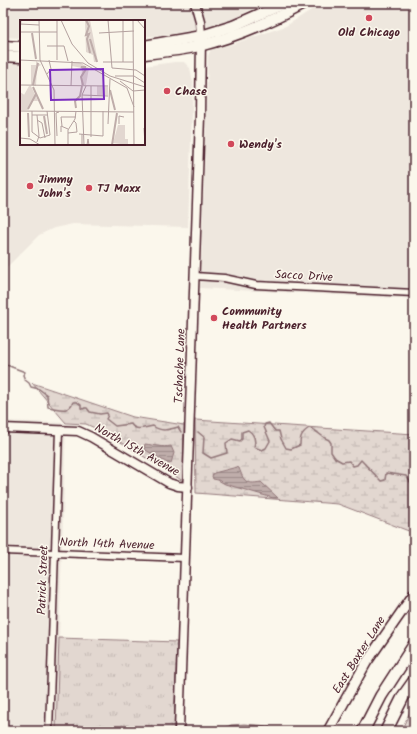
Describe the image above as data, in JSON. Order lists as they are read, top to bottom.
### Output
{
  "streets": {
    "main road": ["East Baxter Lane"],
    "street": [
      "Sacco Drive",
      "Tschache Lane",
      "North 15th Avenue",
      "North 14th Avenue",
      "Patrick Street"
    ]
  },
  "crossings": [
    ["Sacco Drive", "Tschache Lane"],
    ["Tschache Lane", "North 15th Avenue"],
    ["Tschache Lane", "North 14th Avenue"],
    ["North 15th Avenue", "Patrick Street"],
    ["North 14th Avenue", "Patrick Street"]
  ],
  "places": [
    "Old Chicago",
    "Chase",
    "Wendy's",
    "Jimmy John's",
    "TJ Maxx",
    "Community Health Partners"
  ]
}
